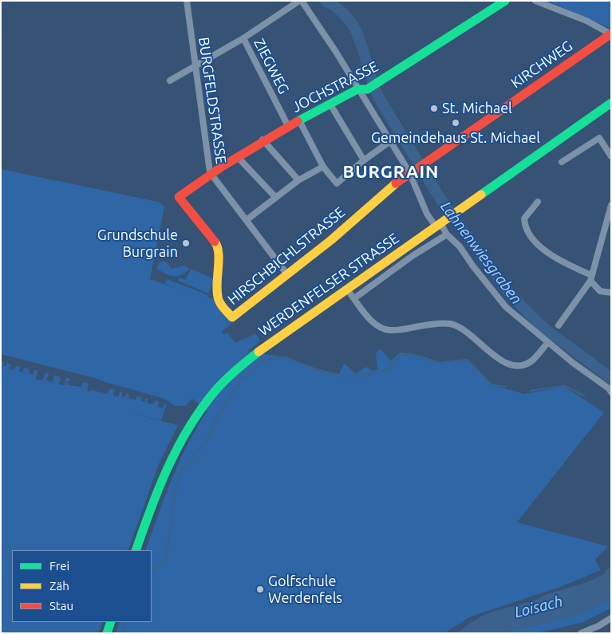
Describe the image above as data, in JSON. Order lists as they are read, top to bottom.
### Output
{
  "streets": {
    "street": [
      "KIRCHWEG",
      "ZIEGWEG",
      "JOCHSTRASSE",
      "BURGFELDSTRASSE",
      "HIRSCHBICHLSTRASSE",
      "WERDENFELSER STRASSE"
    ]
  },
  "crossings": [
    ["KIRCHWEG", "HIRSCHBICHLSTRASSE"],
    ["ZIEGWEG", "JOCHSTRASSE"],
    ["JOCHSTRASSE", "BURGFELDSTRASSE"],
    ["JOCHSTRASSE", "HIRSCHBICHLSTRASSE"],
    ["BURGFELDSTRASSE", "HIRSCHBICHLSTRASSE"]
  ],
  "districts": ["BURGRAIN"],
  "water": ["Lahnenwiesgraben", "Loisach"],
  "places": [
    "St. Michael",
    "Gemeindehaus St. Michael",
    "Grundschule Burgrain",
    "Golfschule Werdenfels"
  ],
  "legend": ["Frei", "Zäh", "Stau"]
}
